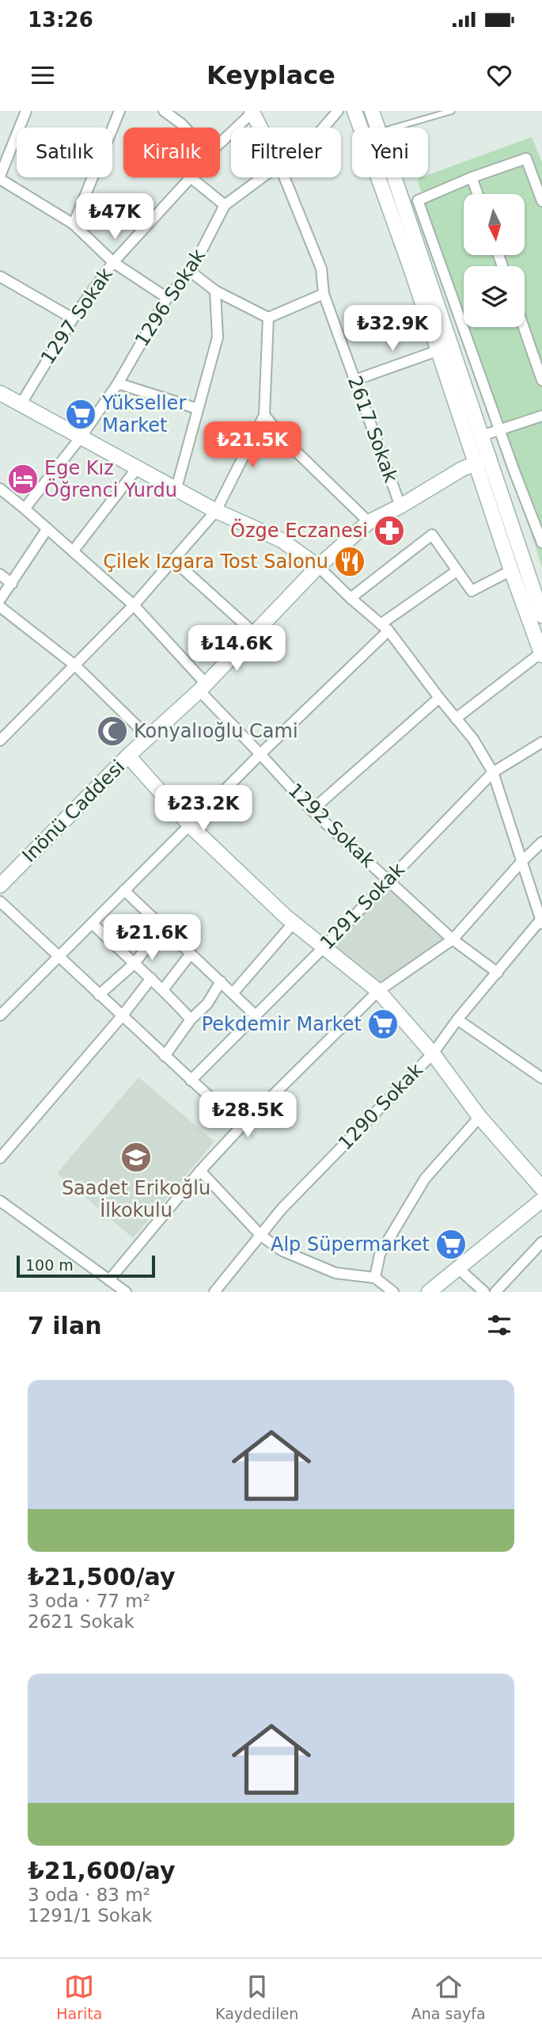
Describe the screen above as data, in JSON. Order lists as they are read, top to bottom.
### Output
{
  "streets": {
    "street": [
      "1296 Sokak",
      "1297 Sokak",
      "2617 Sokak",
      "Inönü Caddesi",
      "1292 Sokak",
      "1291 Sokak",
      "1290 Sokak"
    ]
  },
  "crossings": [
    ["1296 Sokak", "1292 Sokak"],
    ["2617 Sokak", "Inönü Caddesi"],
    ["Inönü Caddesi", "1292 Sokak"],
    ["1292 Sokak", "1291 Sokak"],
    ["1292 Sokak", "1290 Sokak"]
  ],
  "places": {
    "supermarket": ["Yükseller Market", "Pekdemir Market", "Alp Süpermarket"],
    "hotel": ["Ege Kız Öğrenci Yurdu"],
    "pharmacy": ["Özge Eczanesi"],
    "restaurant": ["Çilek Izgara Tost Salonu"],
    "mosque": ["Konyalıoğlu Cami"],
    "school or university": ["Saadet Erikoğlu İlkokulu"]
  },
  "scale_bar": "100 m",
  "north": "bottom",
  "page": {
    "status": "13:26",
    "header": "Keyplace",
    "chip": [
      "Satılık",
      "Kiralık",
      "Filtreler",
      "Yeni"
    ],
    "price": [
      "₺47K",
      "₺32.9K",
      "₺21.5K",
      "₺14.6K",
      "₺23.2K",
      "₺21.6K",
      "₺28.5K"
    ],
    "scale": "100 m",
    "heading": "7 ilan",
    "list": [
      {
        "name": "₺21,500/ay",
        "note": "3 oda · 77 m² · 2621 Sokak"
      },
      {
        "name": "₺21,600/ay",
        "note": "3 oda · 83 m² · 1291/1 Sokak"
      }
    ],
    "tabs": ["Harita", "Kaydedilen", "Ana sayfa"]
  }
}
